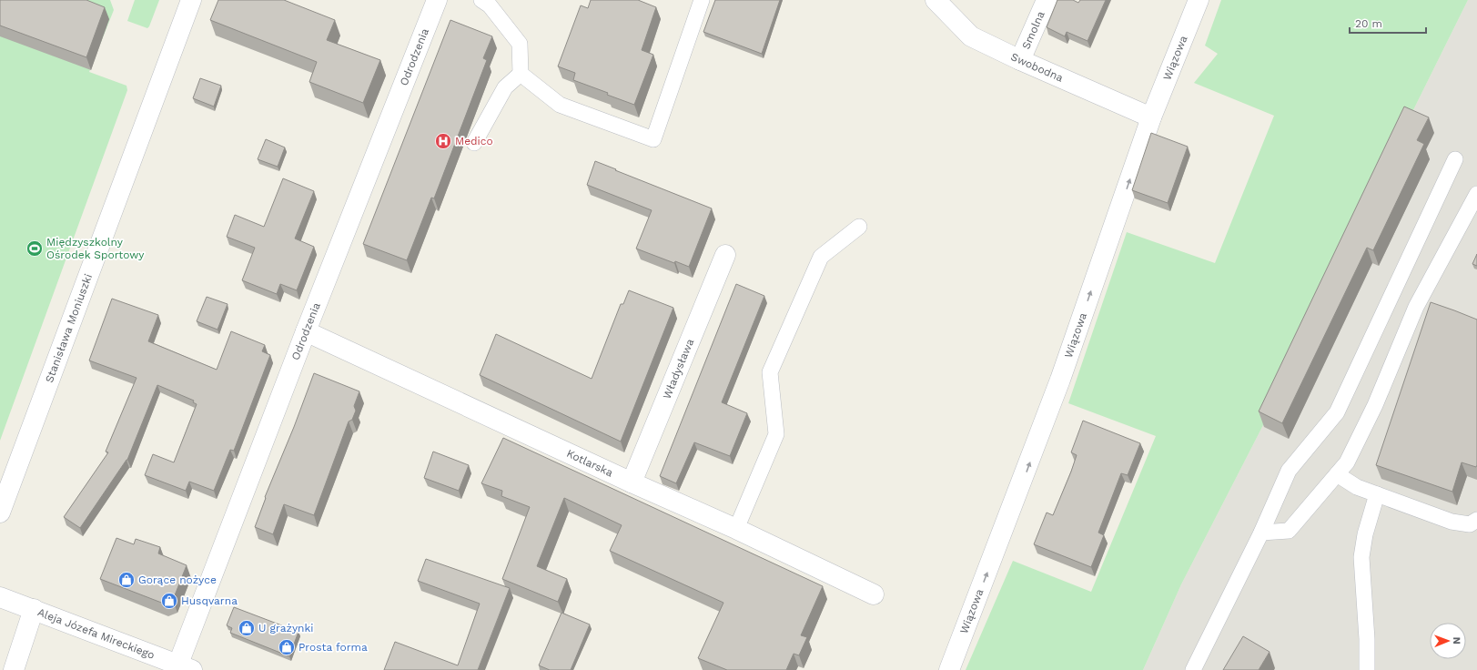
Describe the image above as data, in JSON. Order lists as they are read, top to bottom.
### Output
{
  "streets": {
    "street": [
      "Smolna",
      "Odrodzenia",
      "Wiązowa",
      "Swobodna",
      "Stanisława Moniuszki",
      "Władysława",
      "Kotlarska",
      "Aleja Józefa Mireckiego"
    ]
  },
  "crossings": [
    ["Smolna", "Swobodna"],
    ["Odrodzenia", "Kotlarska"],
    ["Odrodzenia", "Aleja Józefa Mireckiego"],
    ["Wiązowa", "Swobodna"],
    ["Władysława", "Kotlarska"]
  ],
  "one_way": ["Wiązowa"],
  "places": {
    "hospital": ["Medico"],
    "sports": ["Międzyszkolny Ośrodek Sportowy"],
    "shop": [
      "Gorące nożyce",
      "Husqvarna",
      "U grażynki",
      "Prosta forma"
    ]
  },
  "scale_bar": "20 m",
  "north": "right"
}
